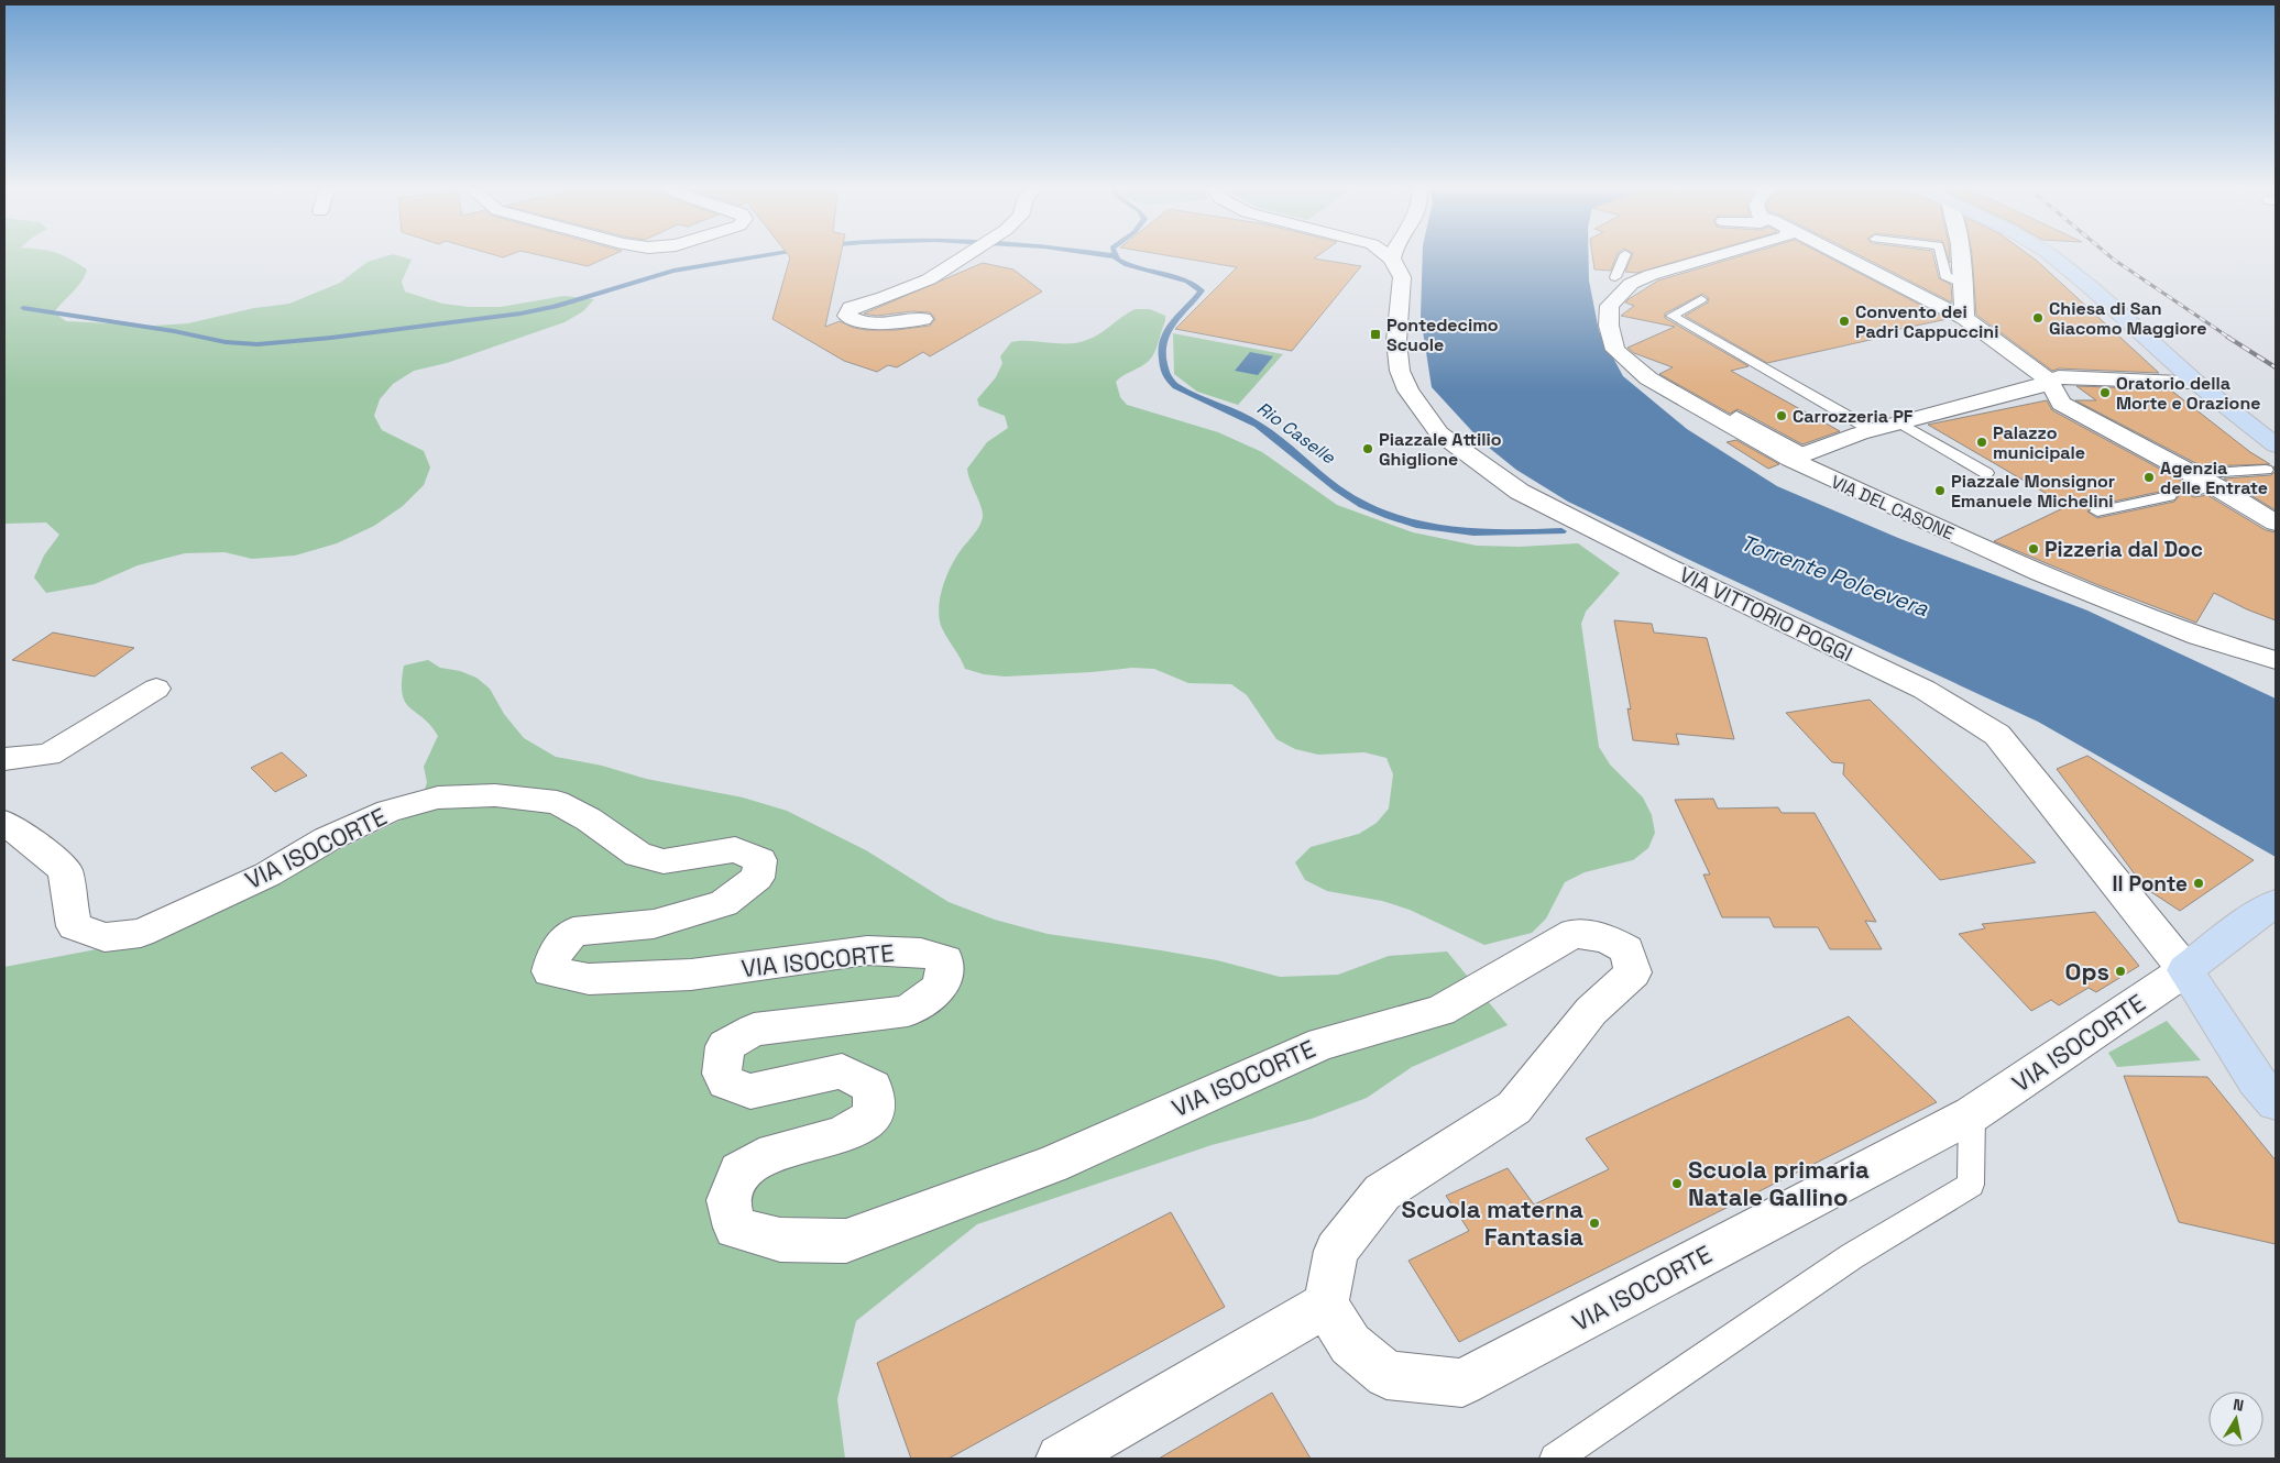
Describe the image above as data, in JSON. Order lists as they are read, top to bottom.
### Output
{
  "streets": {
    "main road": ["VIA ISOCORTE"],
    "street": ["VIA DEL CASONE", "VIA VITTORIO POGGI"]
  },
  "crossings": [
    ["VIA VITTORIO POGGI", "VIA ISOCORTE"]
  ],
  "water": ["Rio Caselle", "Torrente Polcevera"],
  "places": {
    "other": [
      "Chiesa di San Giacomo Maggiore",
      "Convento dei Padri Cappuccini",
      "Oratorio della Morte e Orazione",
      "Carrozzeria PF",
      "Palazzo municipale",
      "Piazzale Attilio Ghiglione",
      "Agenzia delle Entrate",
      "Piazzale Monsignor Emanuele Michelini",
      "Pizzeria dal Doc",
      "Il Ponte",
      "Ops",
      "Scuola primaria Natale Gallino",
      "Scuola materna Fantasia"
    ],
    "transit": ["Pontedecimo Scuole"]
  },
  "north": "top"
}
